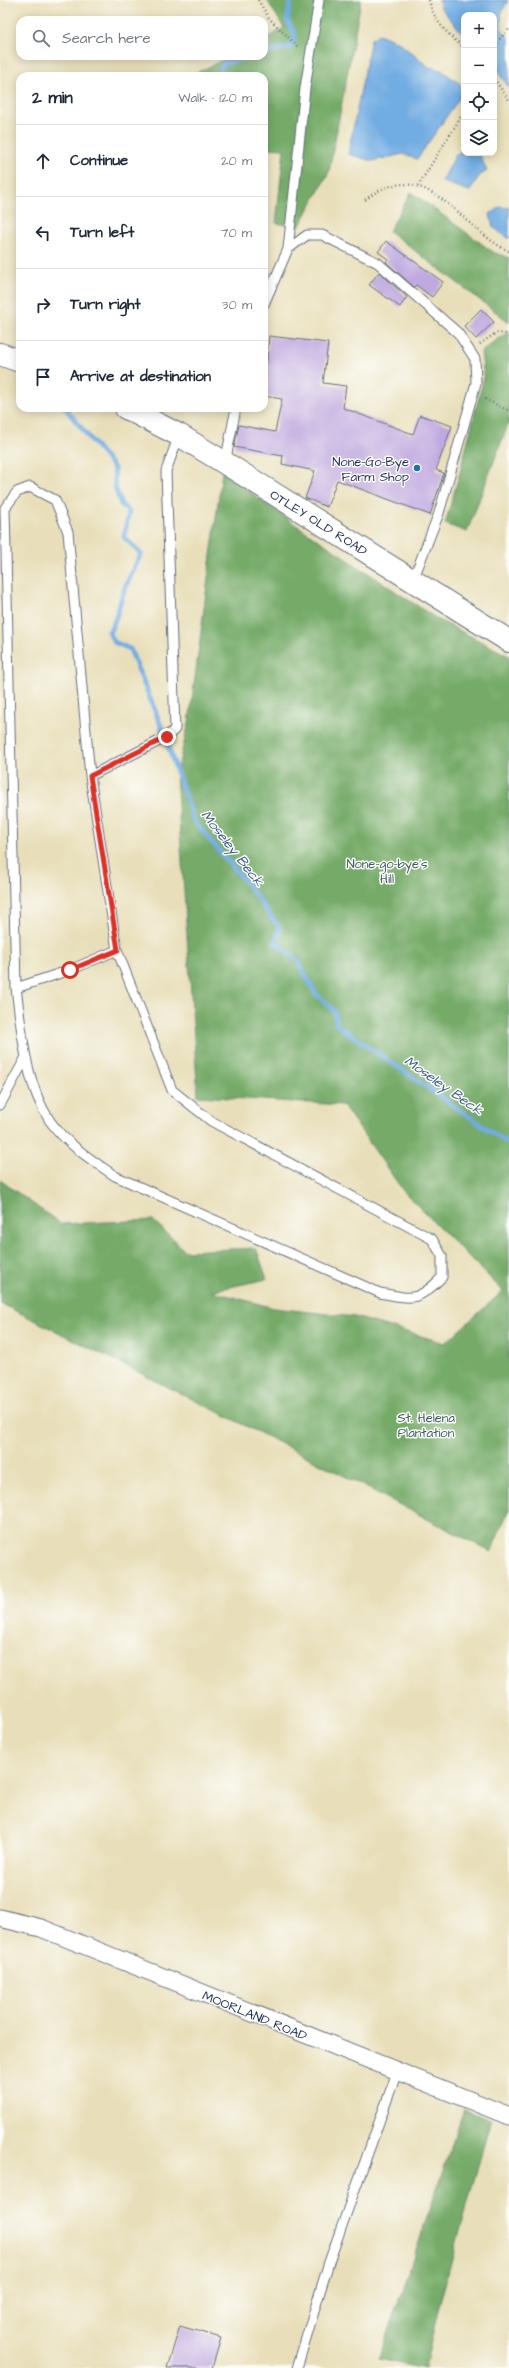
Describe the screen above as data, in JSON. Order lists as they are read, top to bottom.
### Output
{
  "streets": {
    "street": ["OTLEY OLD ROAD", "MOORLAND ROAD"]
  },
  "water": ["Moseley Beck"],
  "parks": ["None-go-bye's Hill", "St. Helena Plantation"],
  "places": ["None-Go-Bye Farm Shop"],
  "page": {
    "map_buttons": ["+", "−"],
    "search": "Search here",
    "heading": ["2 min", "Walk · 120 m"],
    "list": [
      ["Continue", "20 m"],
      ["Turn left", "70 m"],
      ["Turn right", "30 m"],
      "Arrive at destination"
    ]
  }
}
